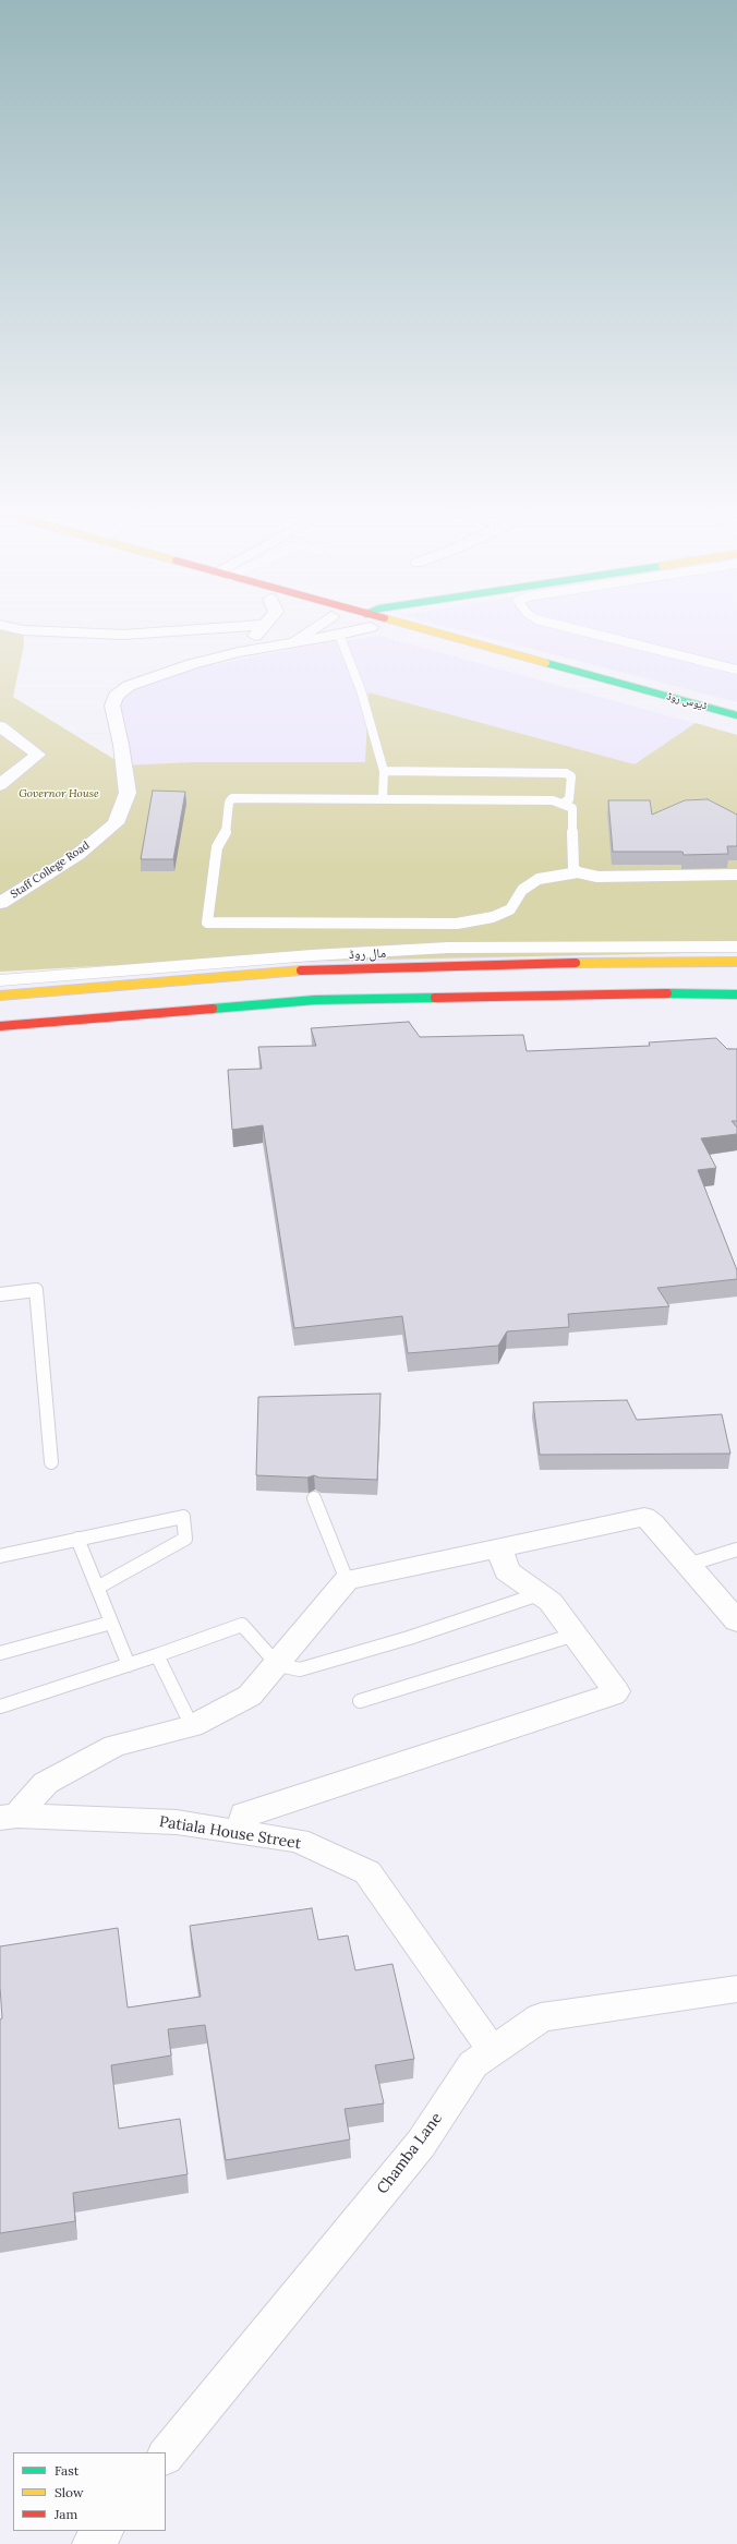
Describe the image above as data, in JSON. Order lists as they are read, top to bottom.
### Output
{
  "streets": {
    "main road": ["ڈیوس روڈ", "مال روڈ"],
    "street": ["Staff College Road", "Patiala House Street", "Chamba Lane"]
  },
  "crossings": [
    ["Patiala House Street", "Chamba Lane"]
  ],
  "parks": ["Governor House"],
  "legend": ["Fast", "Slow", "Jam"]
}
